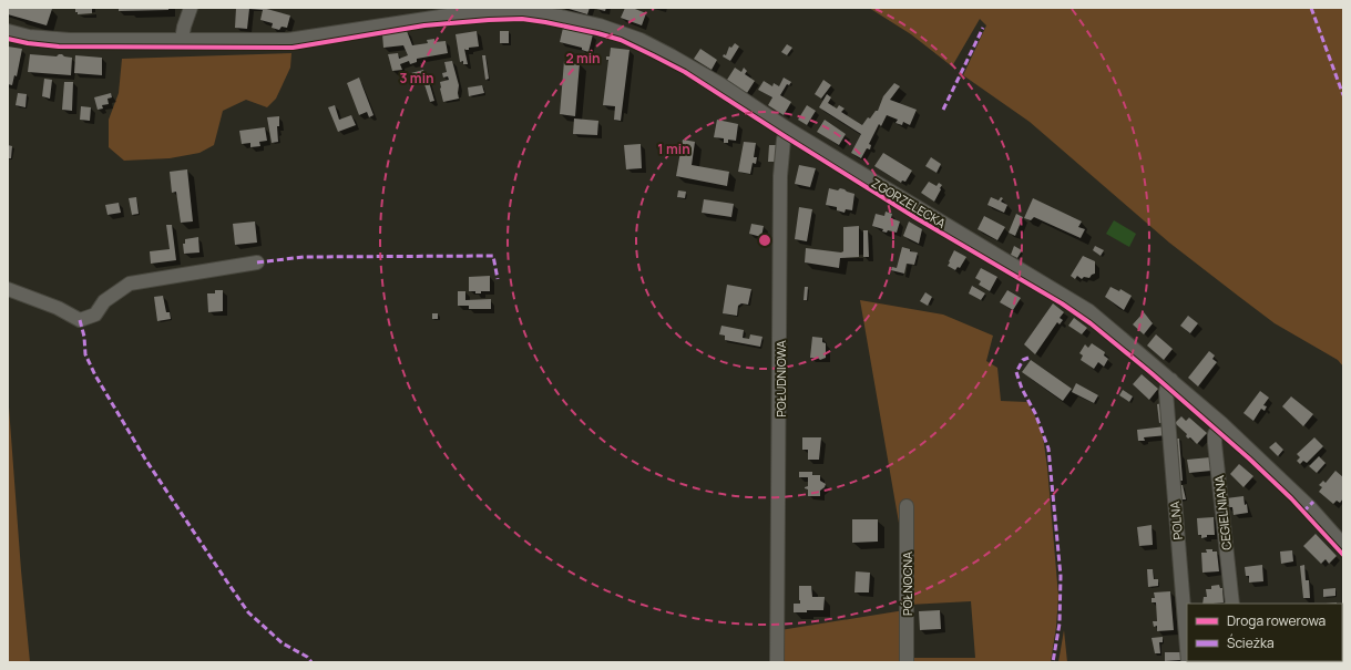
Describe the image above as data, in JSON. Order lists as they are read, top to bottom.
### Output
{
  "streets": {
    "street": [
      "ZGORZELECKA",
      "POŁUDNIOWA",
      "CEGIELNIANA",
      "POLNA",
      "PÓŁNOCNA"
    ]
  },
  "crossings": [
    ["ZGORZELECKA", "POŁUDNIOWA"],
    ["ZGORZELECKA", "CEGIELNIANA"],
    ["ZGORZELECKA", "POLNA"]
  ],
  "legend": ["Droga rowerowa", "Ścieżka"],
  "rings": ["2 min", "3 min", "1 min"]
}
